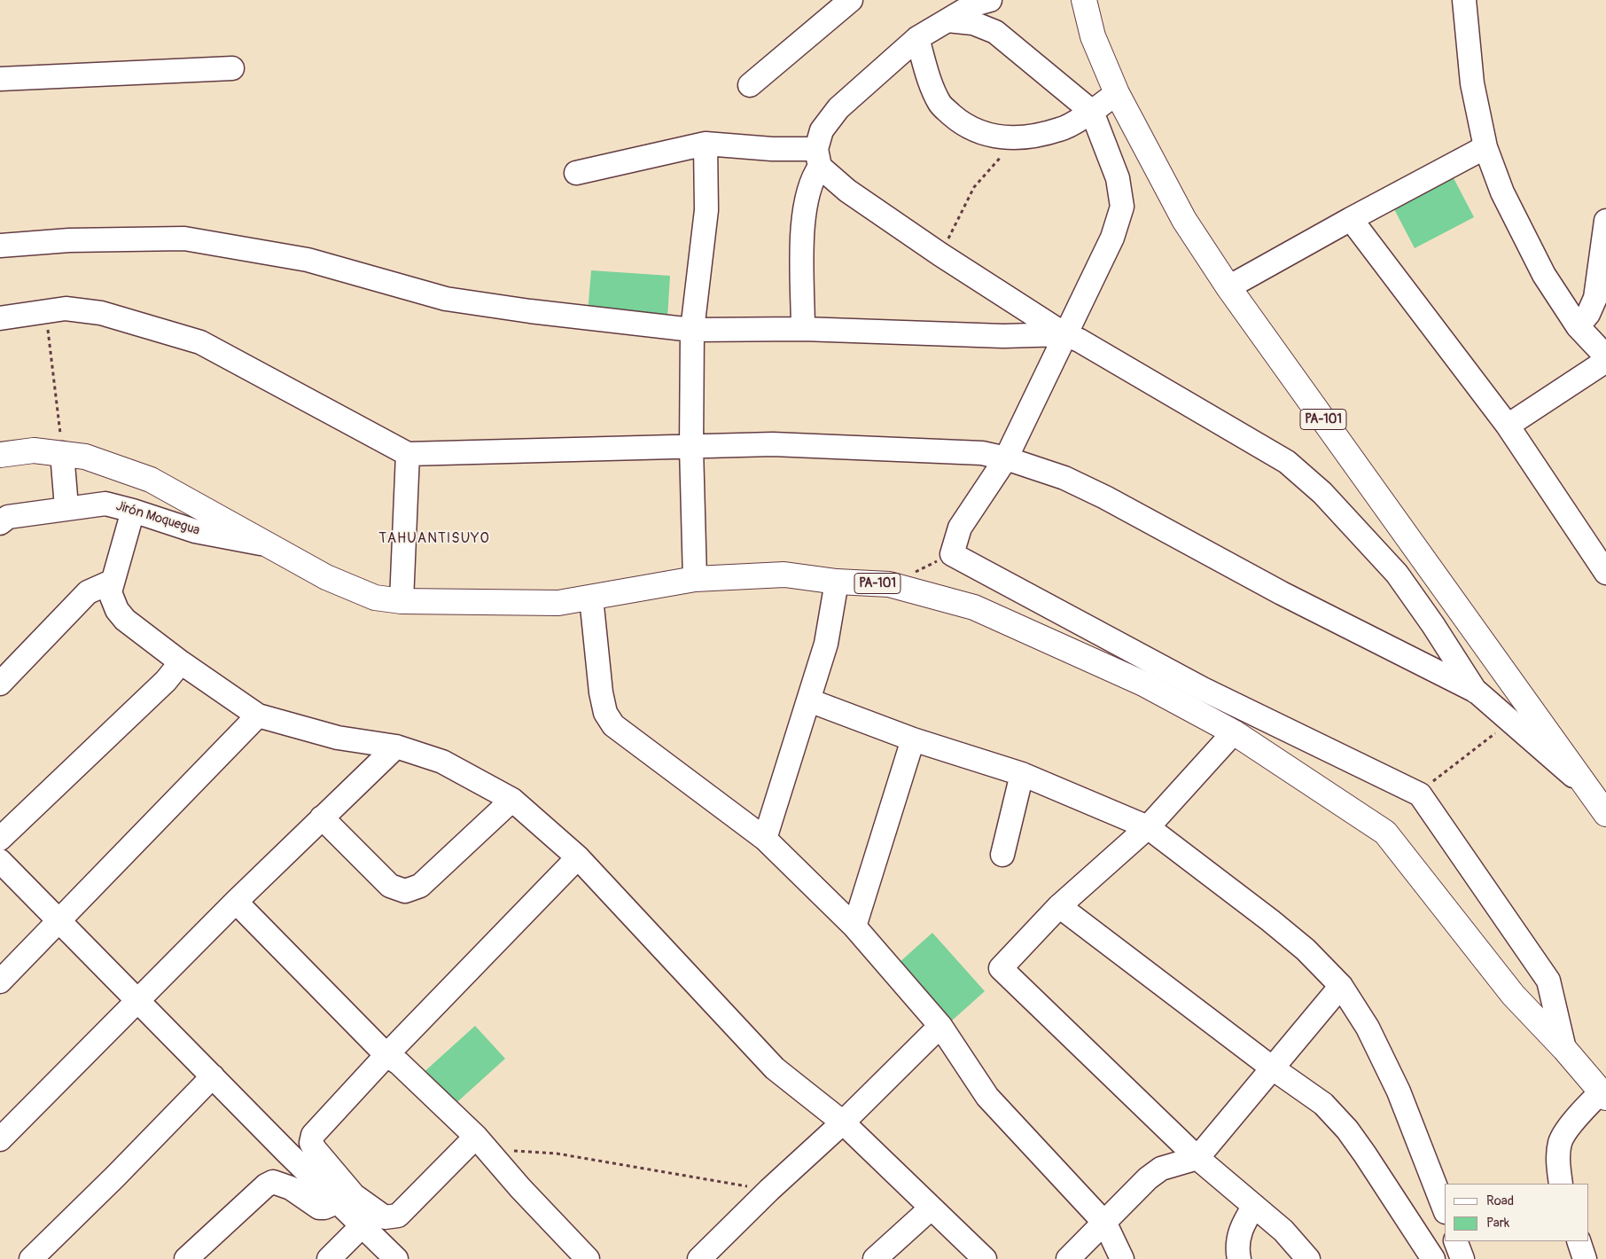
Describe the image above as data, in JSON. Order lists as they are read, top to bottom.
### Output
{
  "streets": {
    "main road": ["PA-101"],
    "street": ["Jirón Moquegua"]
  },
  "crossings": [
    ["PA-101", "Jirón Moquegua"]
  ],
  "districts": ["TAHUANTISUYO"],
  "legend": ["Road", "Park"]
}
